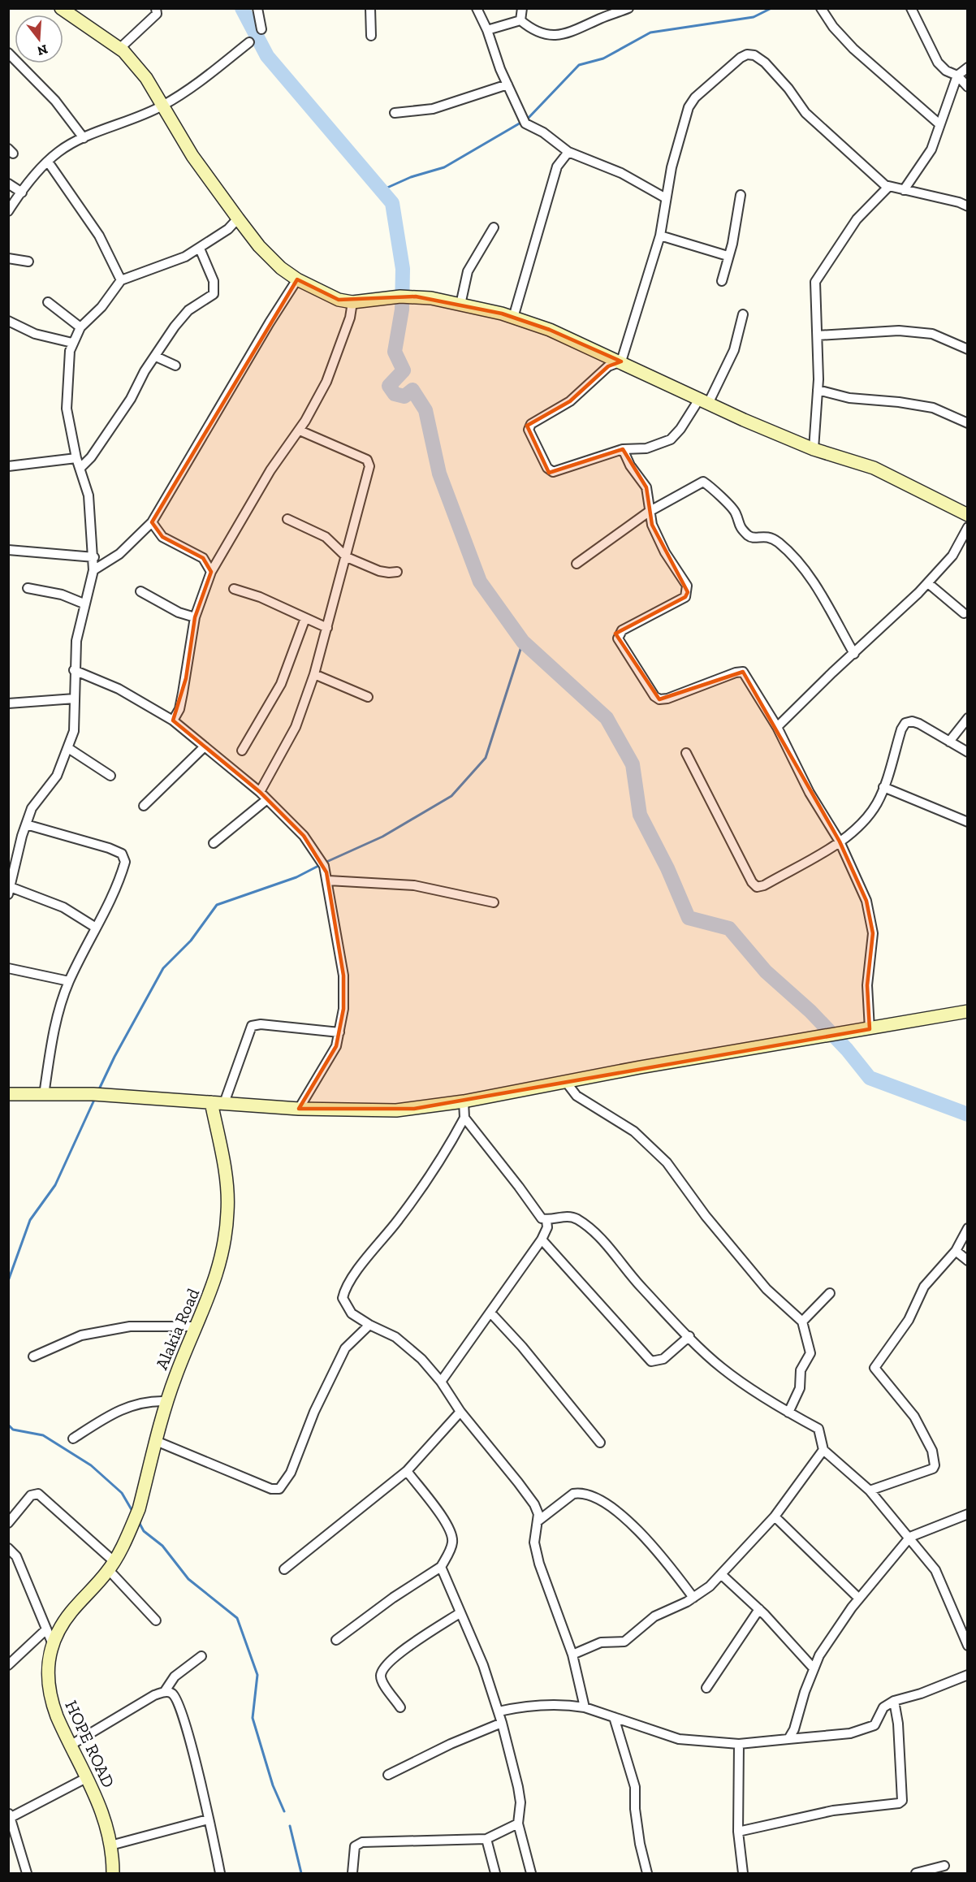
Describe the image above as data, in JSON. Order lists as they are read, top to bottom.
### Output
{
  "streets": {
    "street": ["Alakia Road", "HOPE ROAD"]
  },
  "crossings": [
    ["Alakia Road", "HOPE ROAD"]
  ],
  "north": "bottom"
}
